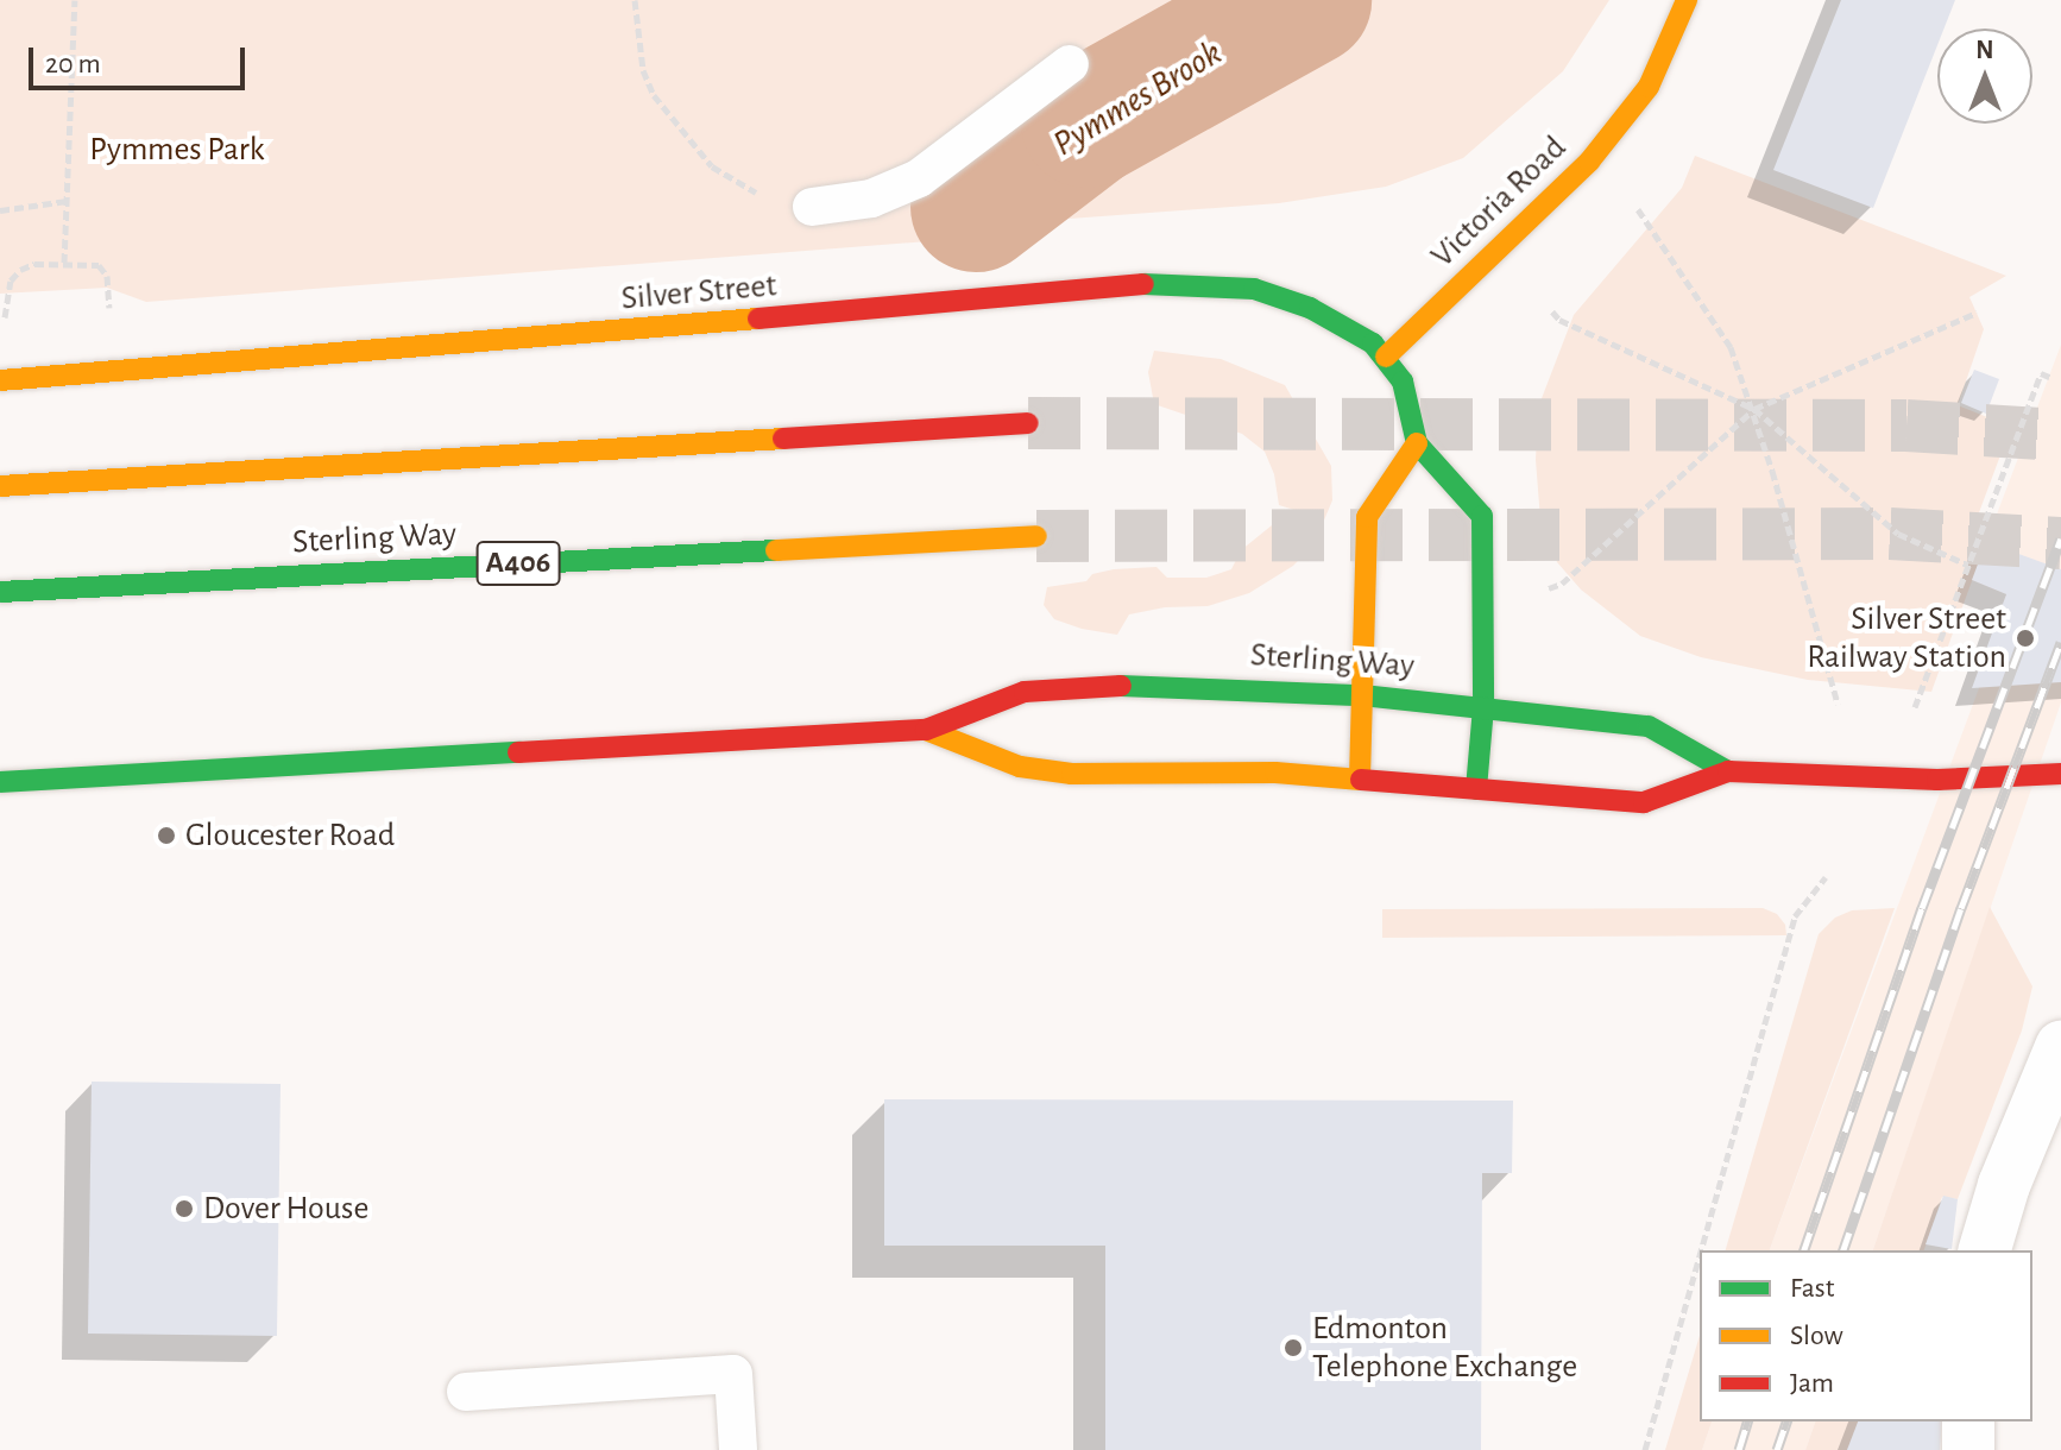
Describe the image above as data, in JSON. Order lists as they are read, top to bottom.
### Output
{
  "streets": {
    "main road": [
      "Victoria Road",
      "Silver Street",
      "Sterling Way",
      "A406"
    ]
  },
  "crossings": [
    ["Victoria Road", "Silver Street"]
  ],
  "water": ["Pymmes Brook"],
  "parks": ["Pymmes Park"],
  "places": [
    "Silver Street Railway Station",
    "Gloucester Road",
    "Dover House",
    "Edmonton Telephone Exchange"
  ],
  "legend": ["Fast", "Slow", "Jam"],
  "scale_bar": "20 m",
  "north": "top"
}
